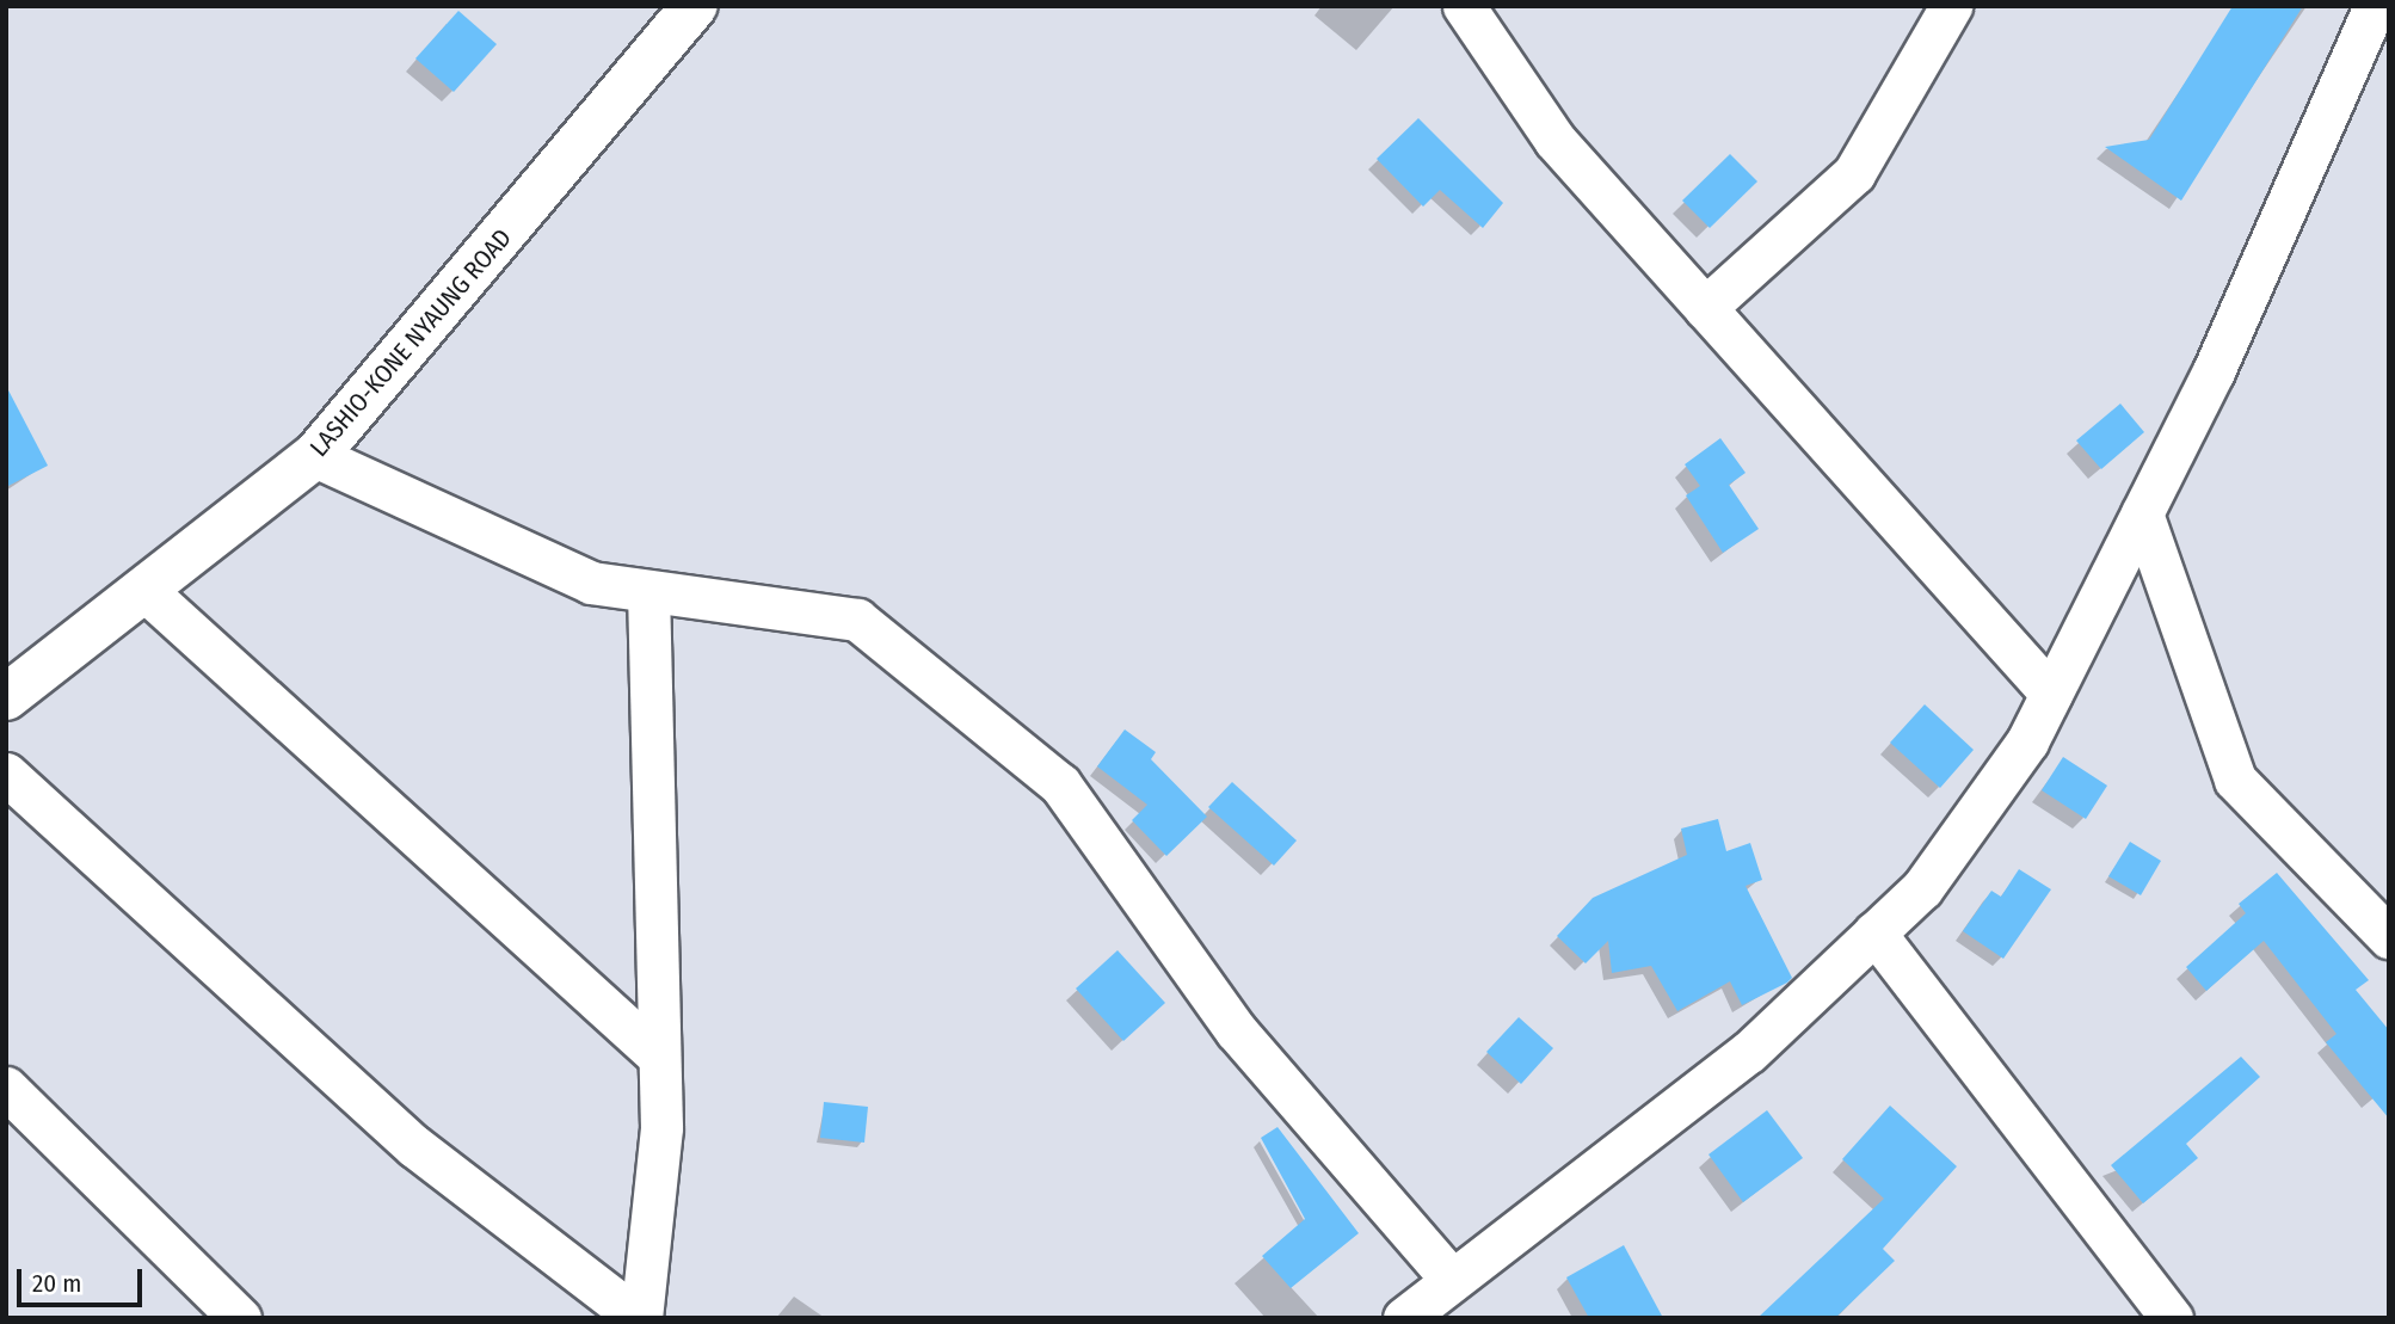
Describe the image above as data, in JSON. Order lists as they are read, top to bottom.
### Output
{
  "streets": {
    "main road": ["LASHIO-KONE NYAUNG ROAD"]
  },
  "scale_bar": "20 m"
}
